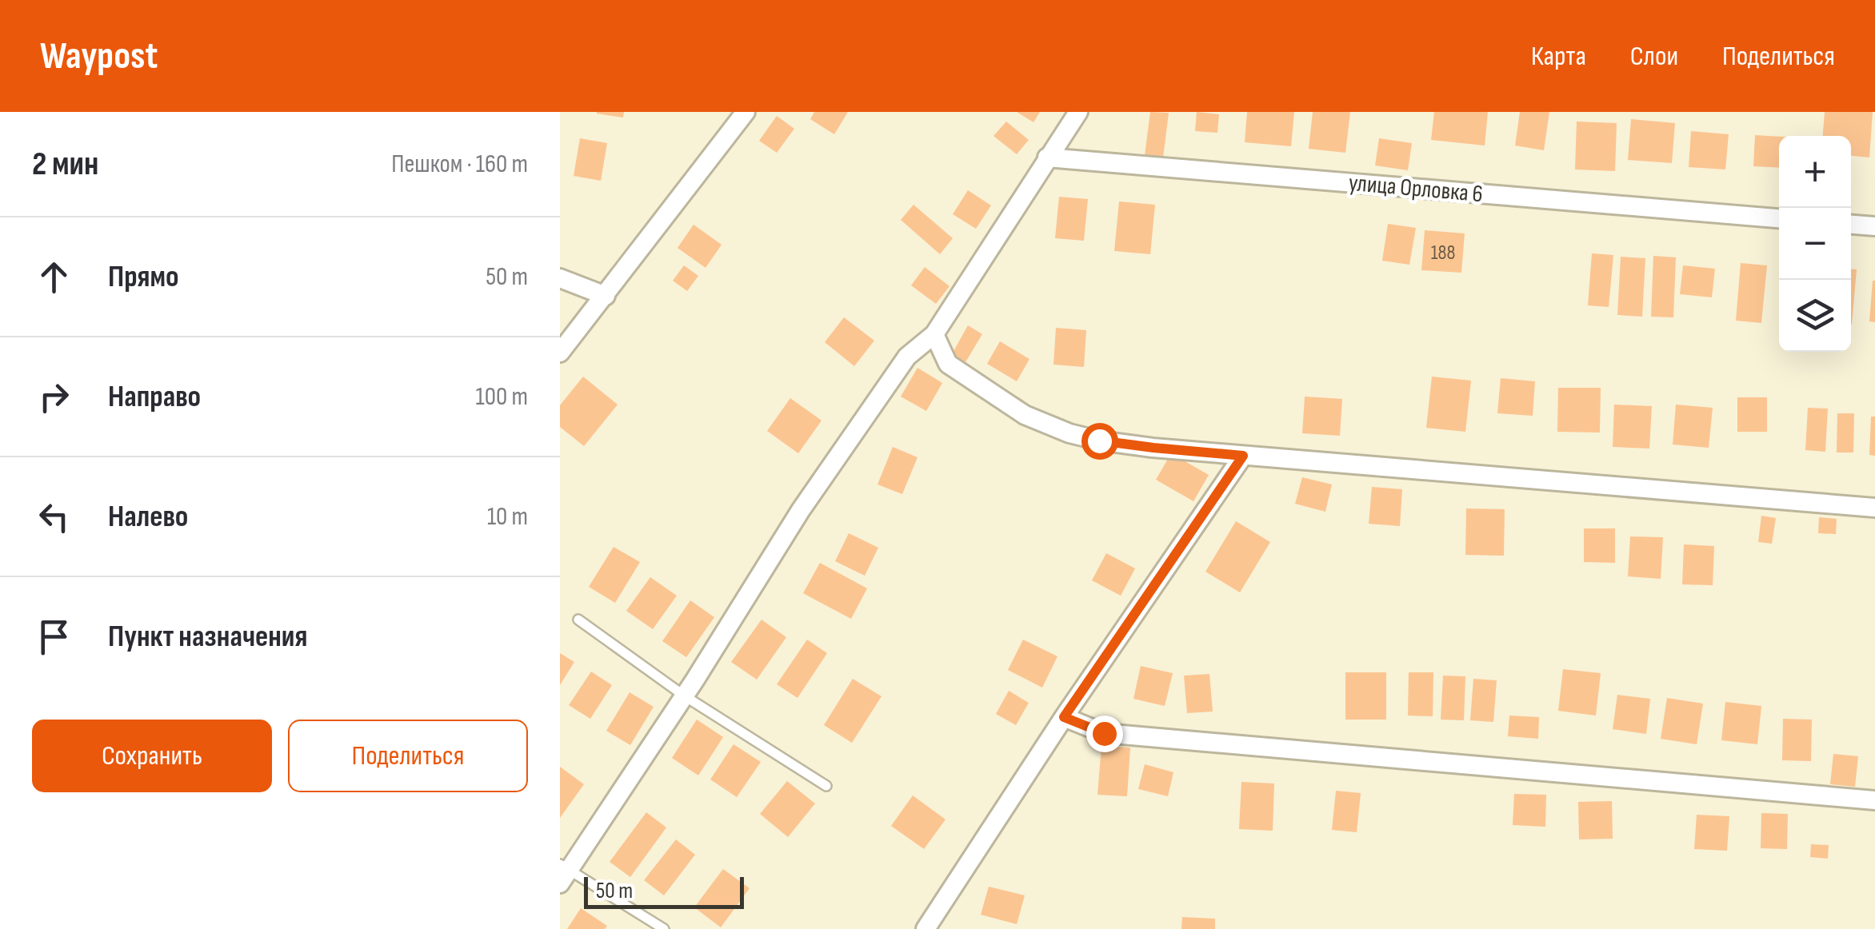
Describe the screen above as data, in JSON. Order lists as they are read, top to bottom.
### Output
{
  "streets": {
    "street": ["улица Орловка 6"]
  },
  "house_numbers": ["188"],
  "scale_bar": "50 m",
  "page": {
    "header": "Waypost",
    "nav": ["Карта", "Слои", "Поделиться"],
    "heading": ["2 мин", "Пешком · 160 m"],
    "map_buttons": ["+", "−"],
    "list": [
      ["Прямо", "50 m"],
      ["Направо", "100 m"],
      ["Налево", "10 m"],
      "Пункт назначения"
    ],
    "buttons": ["Сохранить", "Поделиться"],
    "scale": "50 m"
  }
}
